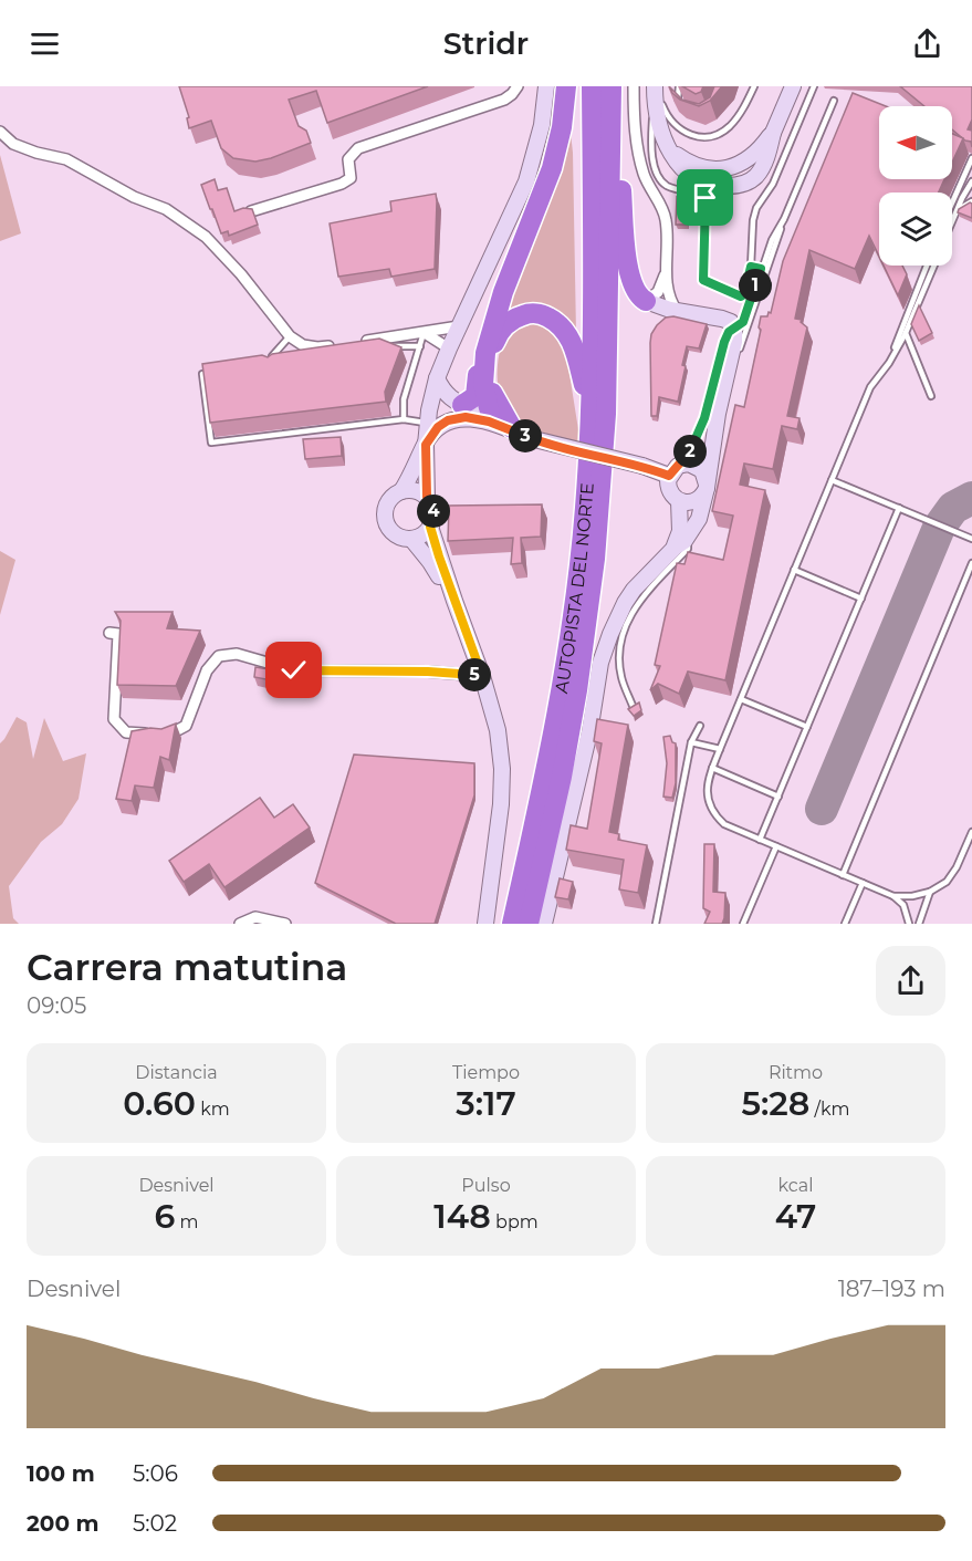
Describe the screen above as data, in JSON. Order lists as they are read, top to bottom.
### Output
{
  "streets": {
    "highway": ["AUTOPISTA DEL NORTE"]
  },
  "north": "left",
  "page": {
    "header": "Stridr",
    "pins": [
      "1",
      "3",
      "2",
      "4",
      "5"
    ],
    "heading": ["Carrera matutina", "09:05"],
    "stats": [
      ["Distancia", "0.60 km"],
      ["Tiempo", "3:17"],
      ["Ritmo", "5:28 /km"],
      ["Desnivel", "6 m"],
      ["Pulso", "148 bpm"],
      ["kcal", "47"]
    ],
    "chart": ["Desnivel", "187–193 m"],
    "list": [
      {
        "name": "100 m",
        "note": "5:06"
      },
      {
        "name": "200 m",
        "note": "5:02"
      }
    ]
  }
}
